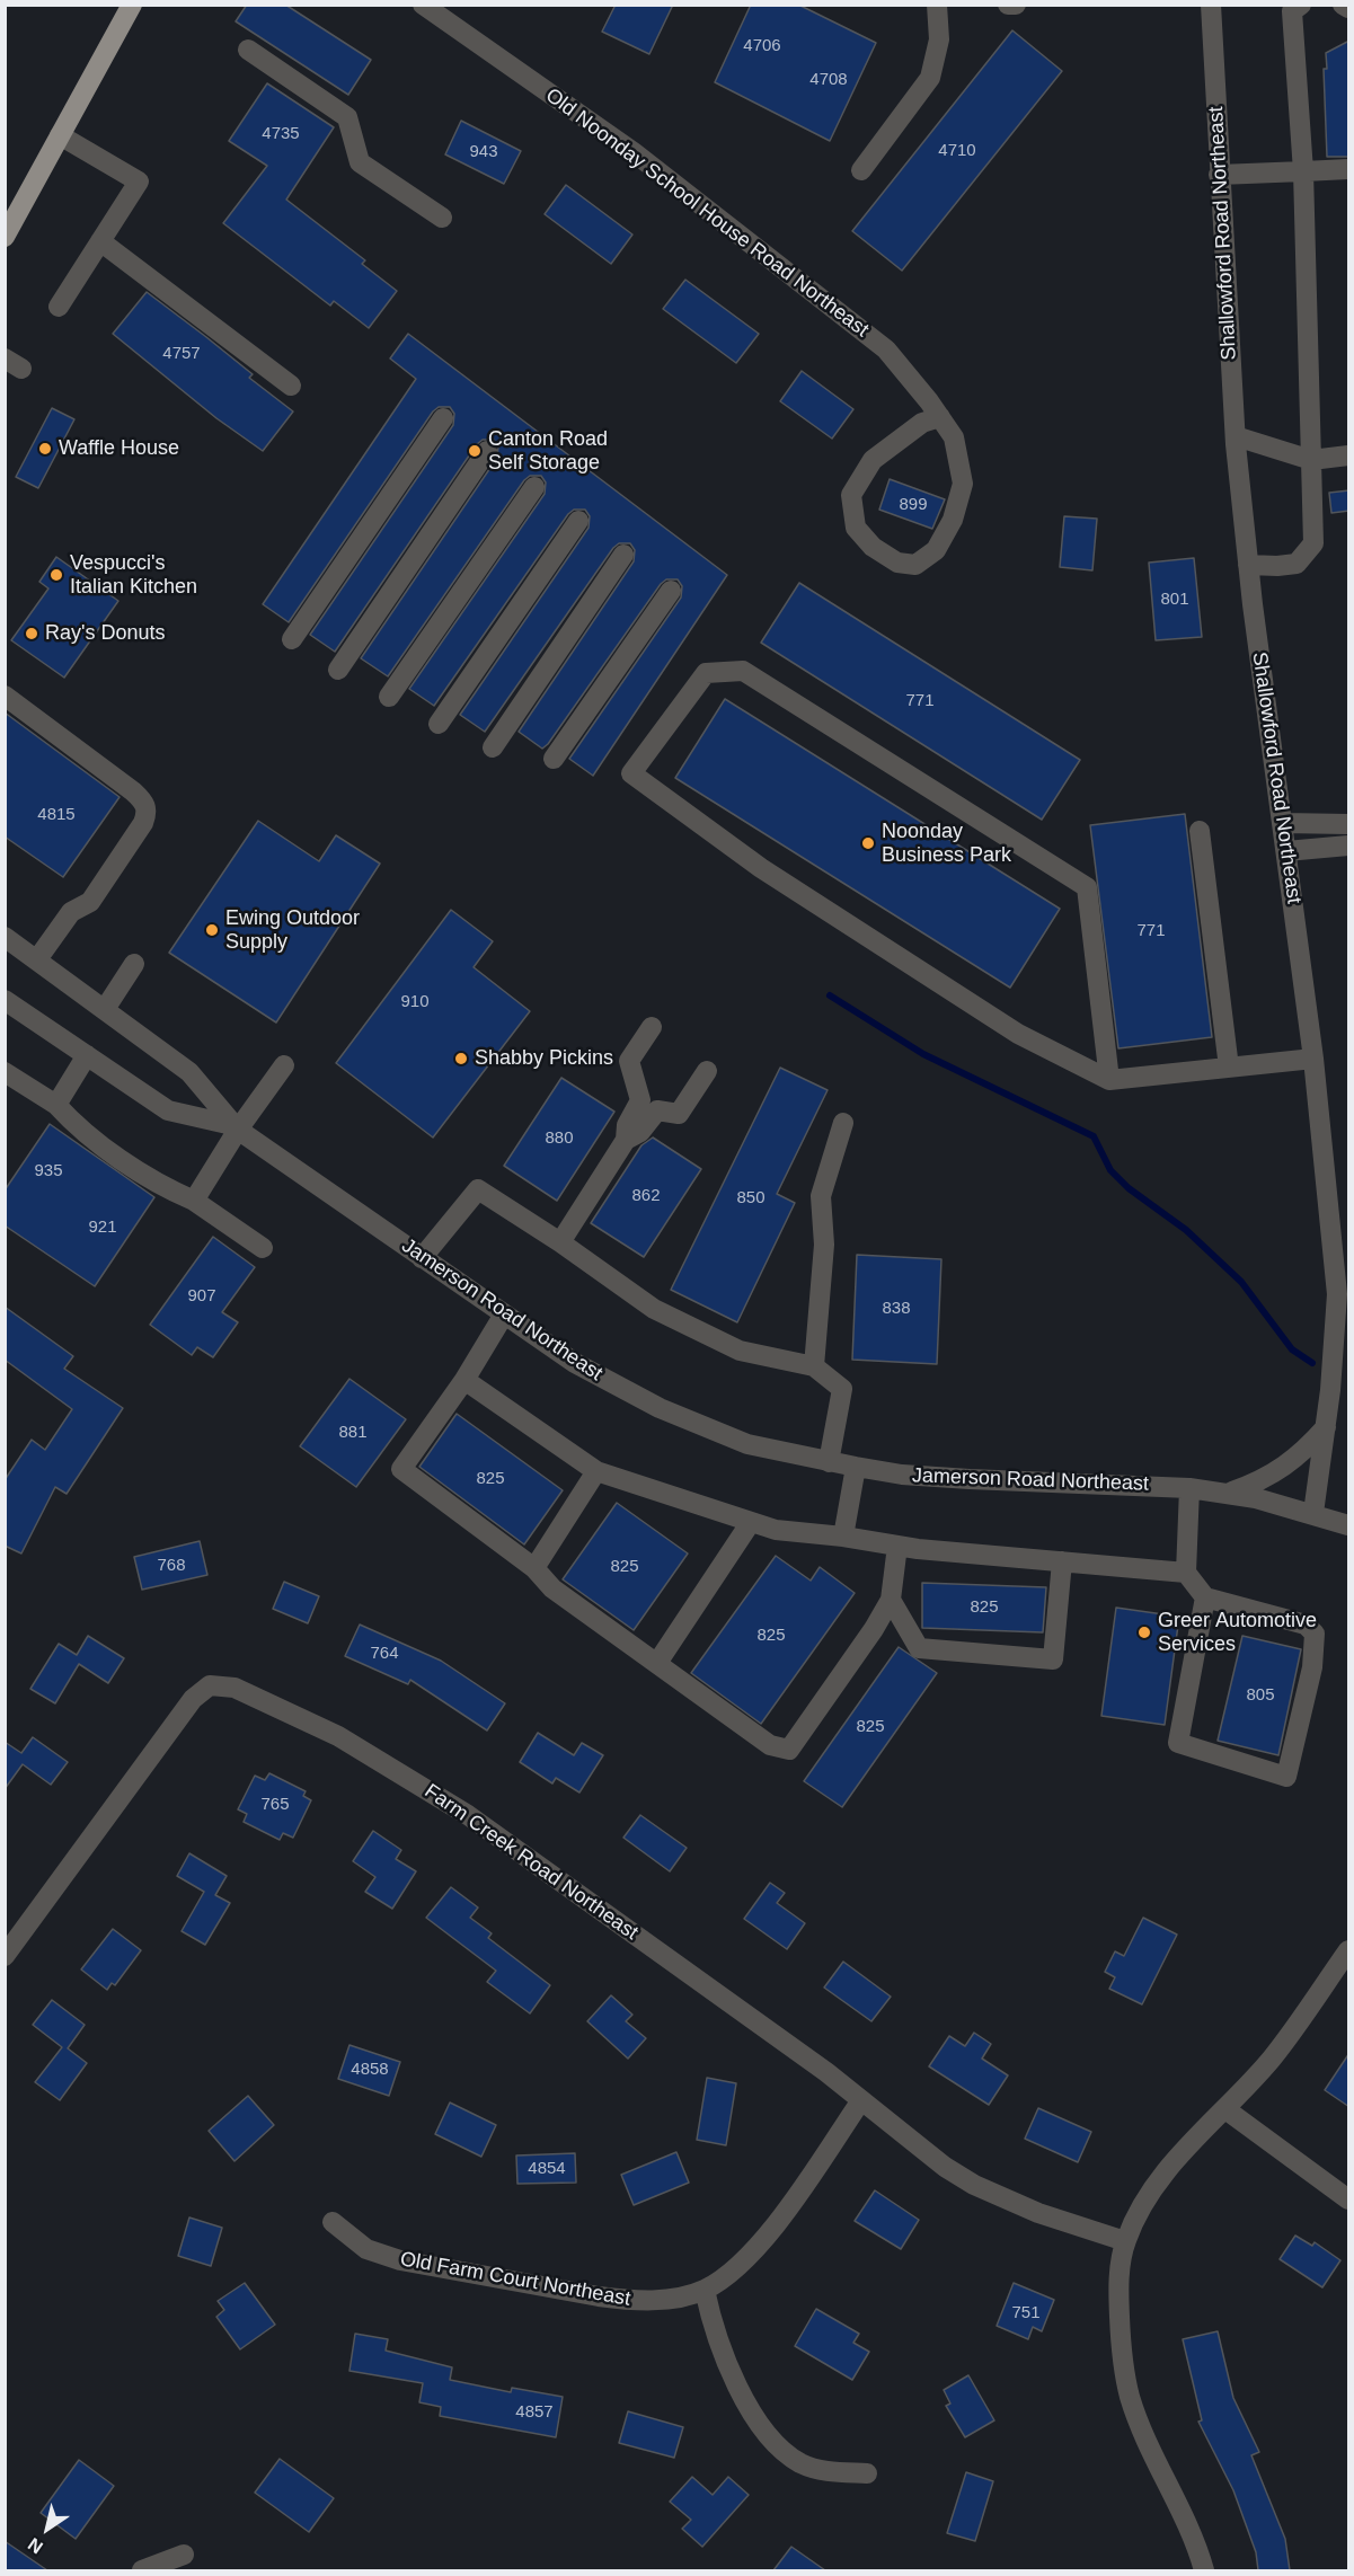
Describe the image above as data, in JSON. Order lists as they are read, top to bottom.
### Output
{
  "streets": {
    "street": [
      "Old Noonday School House Road Northeast",
      "Shallowford Road Northeast",
      "Jamerson Road Northeast",
      "Farm Creek Road Northeast",
      "Old Farm Court Northeast"
    ]
  },
  "crossings": [
    ["Shallowford Road Northeast", "Jamerson Road Northeast"],
    ["Farm Creek Road Northeast", "Old Farm Court Northeast"]
  ],
  "places": [
    "Waffle House",
    "Canton Road Self Storage",
    "Vespucci's Italian Kitchen",
    "Ray's Donuts",
    "Noonday Business Park",
    "Ewing Outdoor Supply",
    "Shabby Pickins",
    "Greer Automotive Services"
  ],
  "house_numbers": [
    "4706",
    "4708",
    "4735",
    "4710",
    "943",
    "4757",
    "899",
    "801",
    "771",
    "4815",
    "771",
    "910",
    "880",
    "935",
    "862",
    "850",
    "921",
    "907",
    "838",
    "881",
    "825",
    "768",
    "825",
    "825",
    "825",
    "764",
    "805",
    "825",
    "765",
    "4858",
    "4854",
    "751",
    "4857"
  ],
  "north": "bottom left"
}
